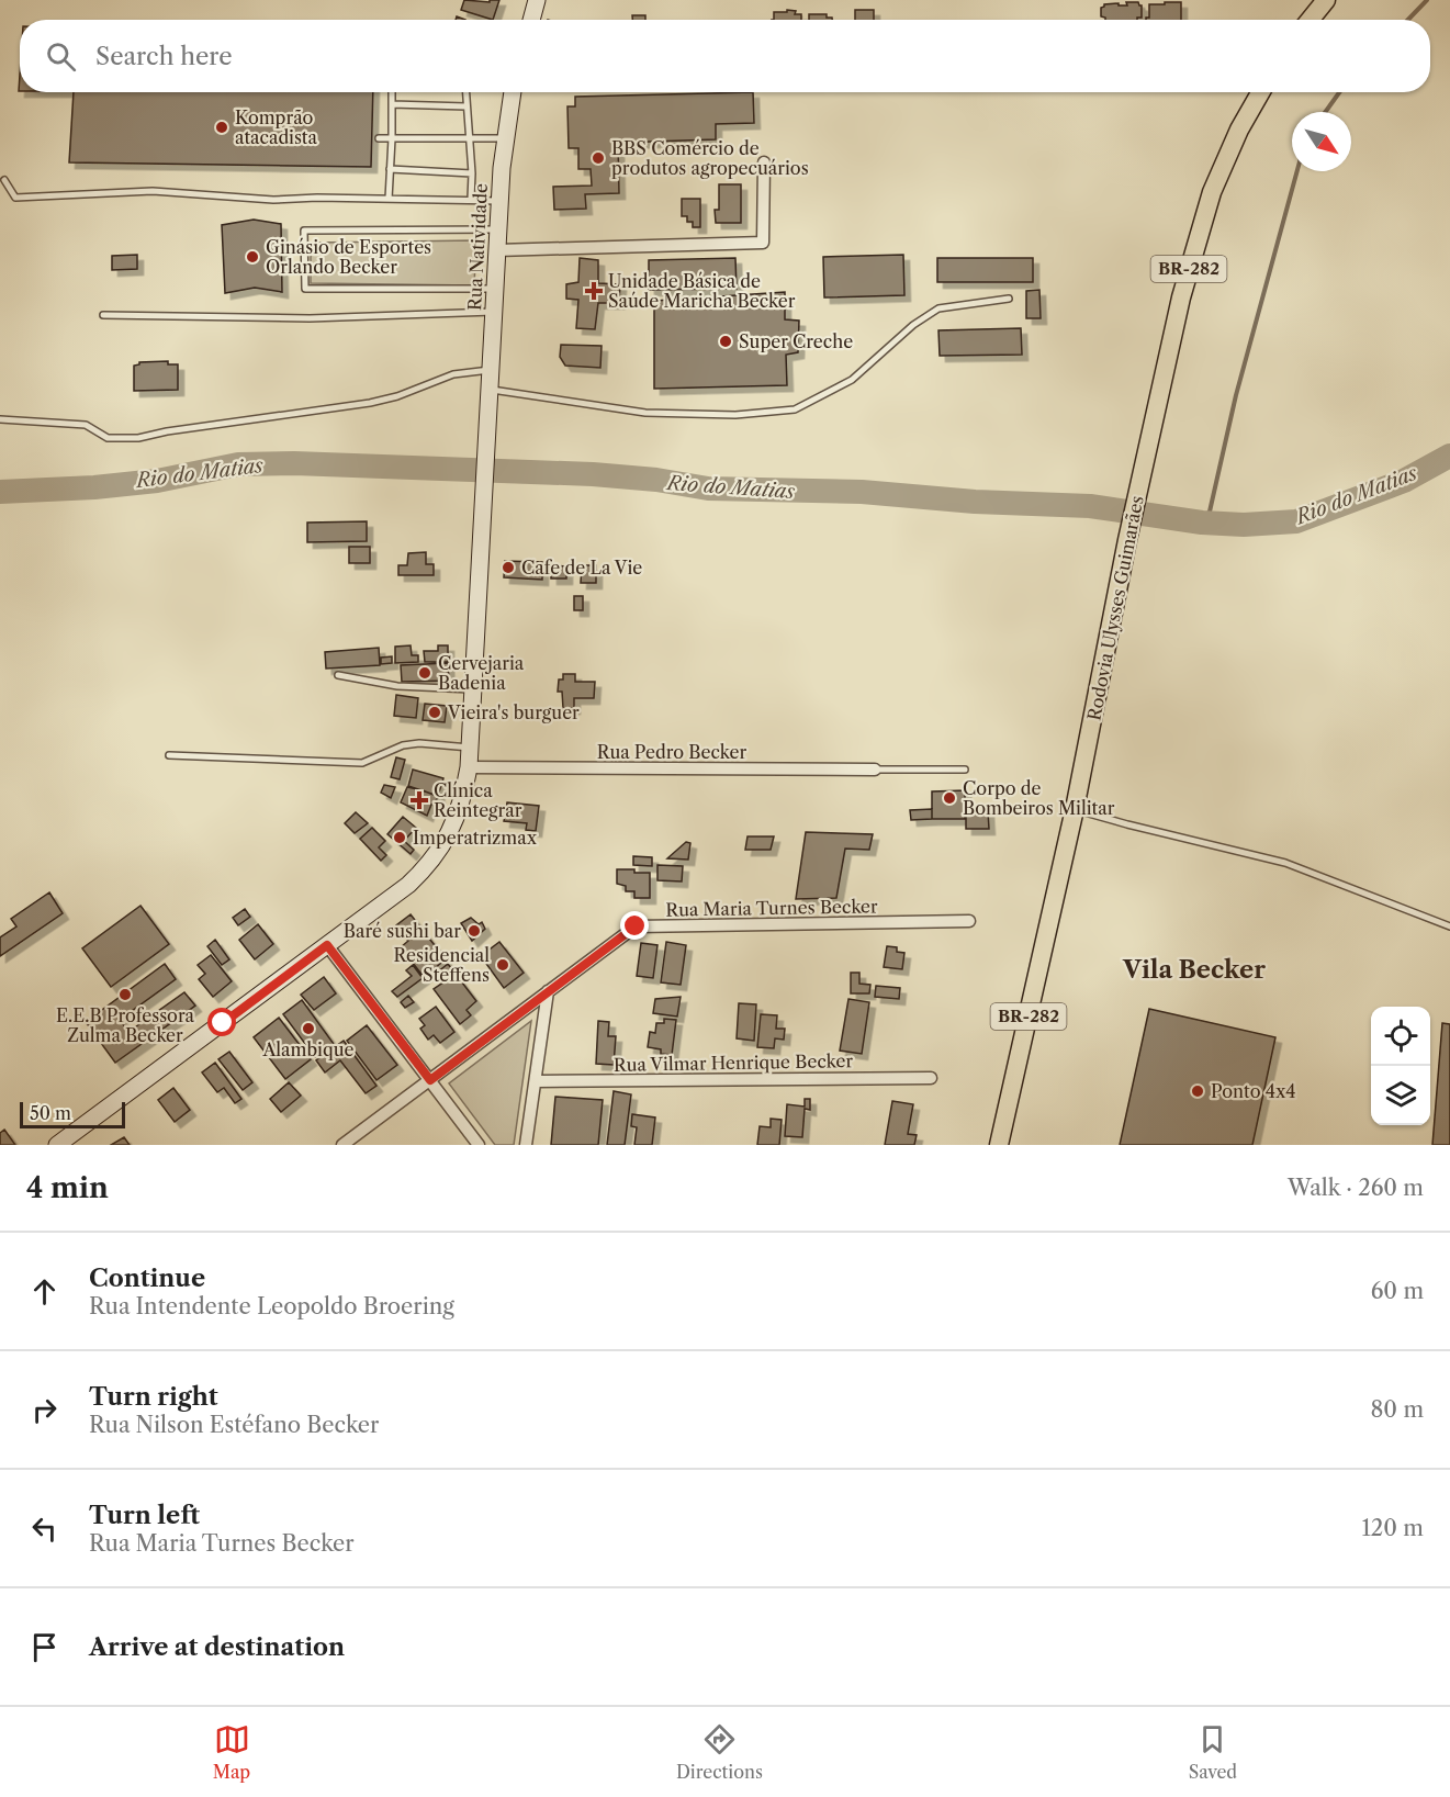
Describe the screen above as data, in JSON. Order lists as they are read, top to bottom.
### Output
{
  "streets": {
    "highway": ["BR-282", "Rodovia Ulysses Guimarães"],
    "main road": ["Rua Natividade"],
    "street": ["Rua Pedro Becker", "Rua Maria Turnes Becker", "Rua Vilmar Henrique Becker"]
  },
  "crossings": [
    ["Rua Natividade", "Rua Pedro Becker"]
  ],
  "districts": ["Vila Becker"],
  "water": ["Rio do Matias"],
  "places": {
    "other": [
      "Komprão atacadista",
      "BBS Comércio de produtos agropecuários",
      "Ginásio de Esportes Orlando Becker",
      "Super Creche",
      "Cafe de La Vie",
      "Cervejaria Badenia",
      "Vieira's burguer",
      "Corpo de Bombeiros Militar",
      "Imperatrizmax",
      "Baré sushi bar",
      "Residencial Steffens",
      "E.E.B Professora Zulma Becker",
      "Alambique",
      "Ponto 4x4"
    ],
    "health": ["Unidade Básica de Saúde Maricha Becker", "Clínica Reintegrar"]
  },
  "scale_bar": "50 m",
  "north": "bottom right",
  "page": {
    "search": "Search here",
    "scale": "50 m",
    "heading": ["4 min", "Walk · 260 m"],
    "list": [
      ["Continue", "Rua Intendente Leopoldo Broering", "60 m"],
      ["Turn right", "Rua Nilson Estéfano Becker", "80 m"],
      ["Turn left", "Rua Maria Turnes Becker", "120 m"],
      "Arrive at destination"
    ],
    "nav": ["Map", "Directions", "Saved"]
  }
}
